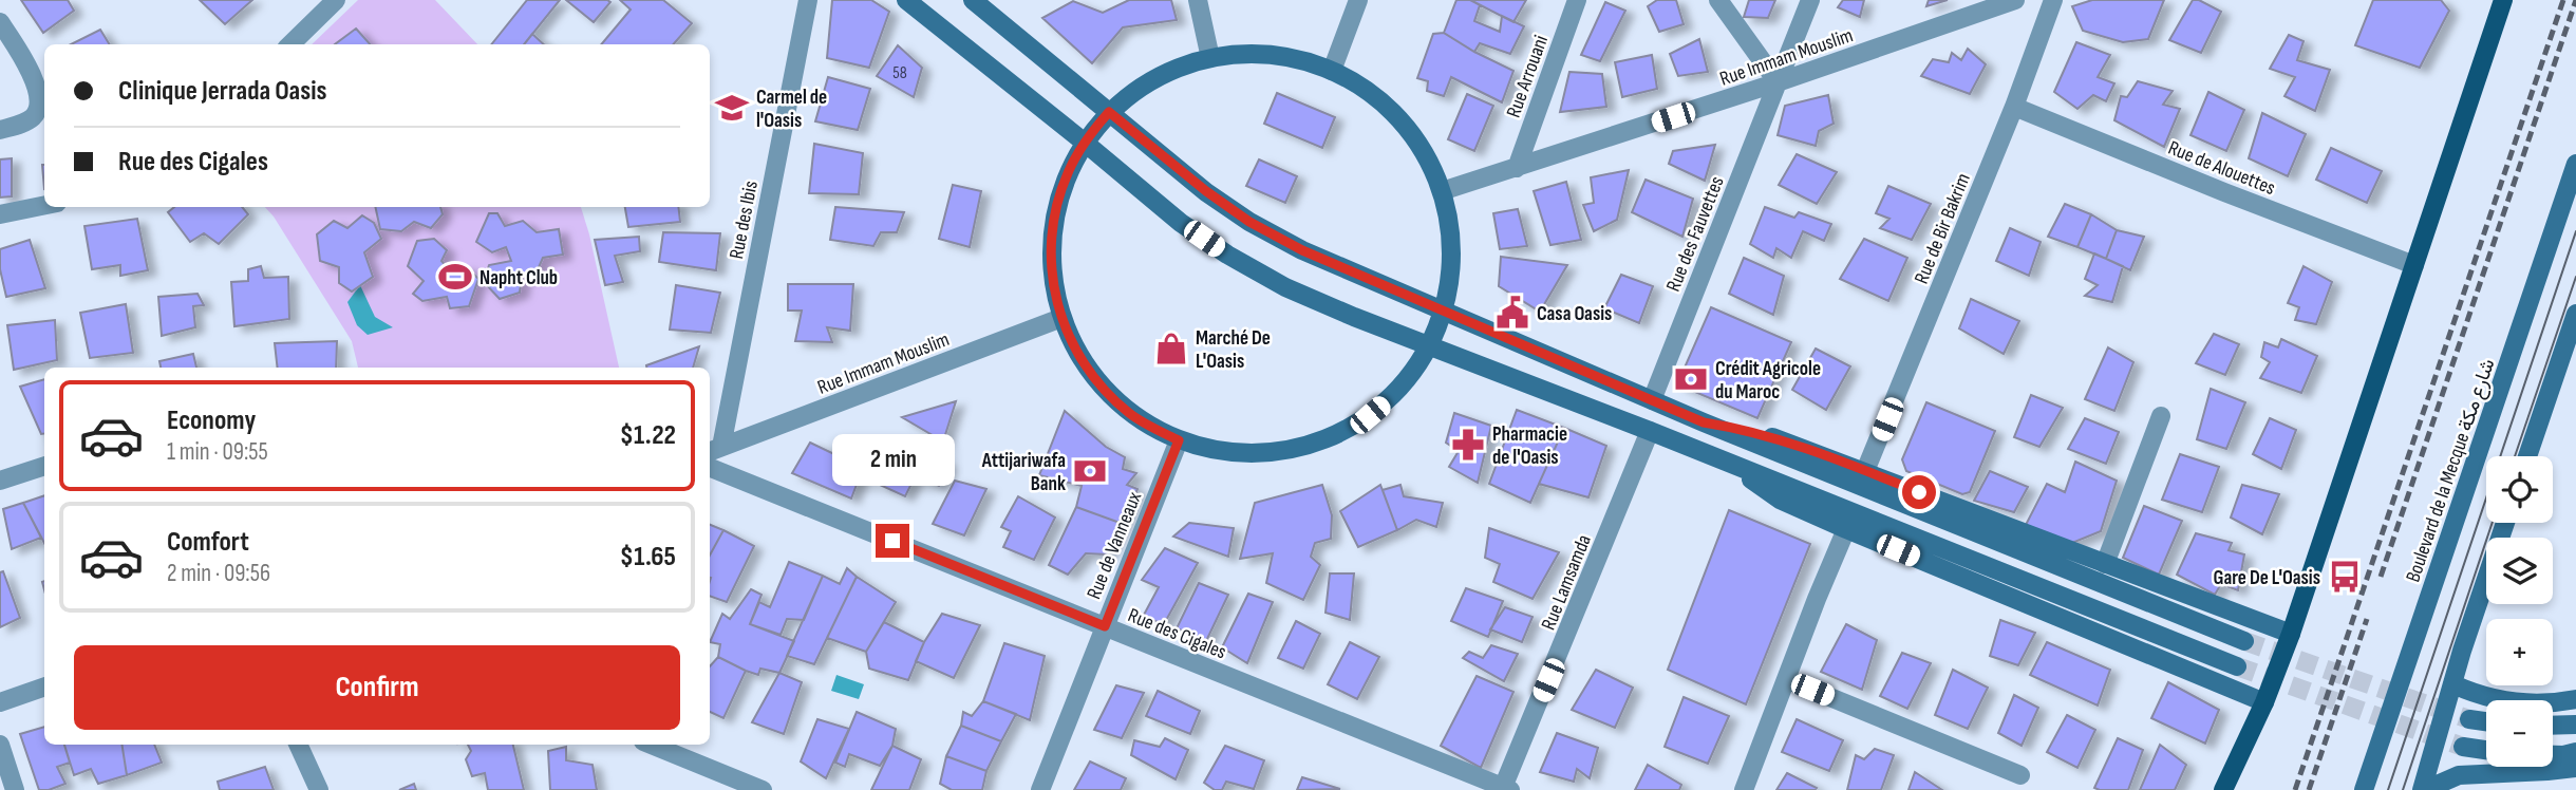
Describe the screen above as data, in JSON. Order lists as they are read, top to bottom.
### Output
{
  "streets": {
    "street": [
      "Rue Immam Mouslim",
      "Rue Arrouani",
      "Rue de Alouettes",
      "Rue des Ibis",
      "Rue de Bir Bakrim",
      "Rue des Fauvettes",
      "Boulevard de la Mecque شارع مكة",
      "Rue de Vanneaux",
      "Rue Lamsamda",
      "Rue des Cigales"
    ]
  },
  "crossings": [
    ["Rue Immam Mouslim", "Rue Arrouani"],
    ["Rue Immam Mouslim", "Rue des Ibis"],
    ["Rue Immam Mouslim", "Rue des Fauvettes"],
    ["Rue de Alouettes", "Rue de Bir Bakrim"],
    ["Rue de Vanneaux", "Rue des Cigales"],
    ["Rue Lamsamda", "Rue des Cigales"]
  ],
  "places": {
    "school or university": ["Carmel de l'Oasis"],
    "sports": ["Napht Club"],
    "public building": ["Casa Oasis"],
    "shop": ["Marché De L'Oasis"],
    "bank": ["Crédit Agricole du Maroc", "Attijariwafa Bank"],
    "pharmacy": ["Pharmacie de l'Oasis"],
    "bus stop": ["Gare De L'Oasis"]
  },
  "house_numbers": ["58"],
  "page": {
    "banner": ["Clinique Jerrada Oasis", "Rue des Cigales"],
    "list": [
      {
        "name": "Economy",
        "note": "1 min · 09:55",
        "value": "$1.22"
      },
      {
        "name": "Comfort",
        "note": "2 min · 09:56",
        "value": "$1.65"
      }
    ],
    "bubble": "2 min",
    "map_buttons": ["+", "−"],
    "buttons": "Confirm"
  }
}
